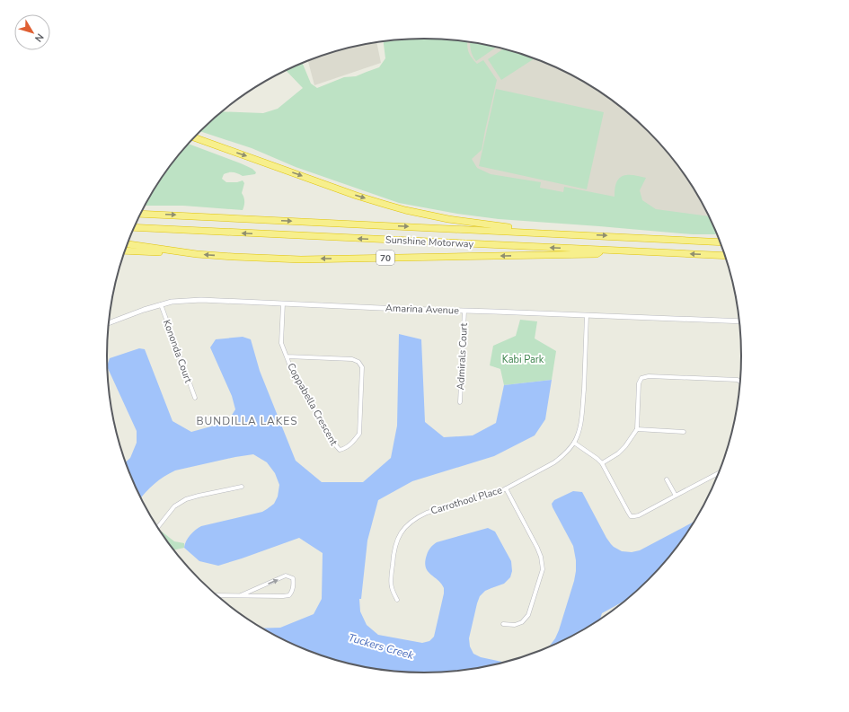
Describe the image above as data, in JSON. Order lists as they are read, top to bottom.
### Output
{
  "streets": {
    "highway": ["Sunshine Motorway", "70"],
    "street": [
      "Amarina Avenue",
      "Kononda Court",
      "Admirals Court",
      "Coppabella Crescent",
      "Carrothool Place"
    ]
  },
  "crossings": [
    ["Sunshine Motorway", "70"],
    ["Amarina Avenue", "Kononda Court"],
    ["Amarina Avenue", "Admirals Court"],
    ["Amarina Avenue", "Coppabella Crescent"],
    ["Amarina Avenue", "Carrothool Place"]
  ],
  "districts": ["BUNDILLA LAKES"],
  "water": ["Tuckers Creek"],
  "parks": ["Kabi Park"],
  "north": "bottom right"
}
